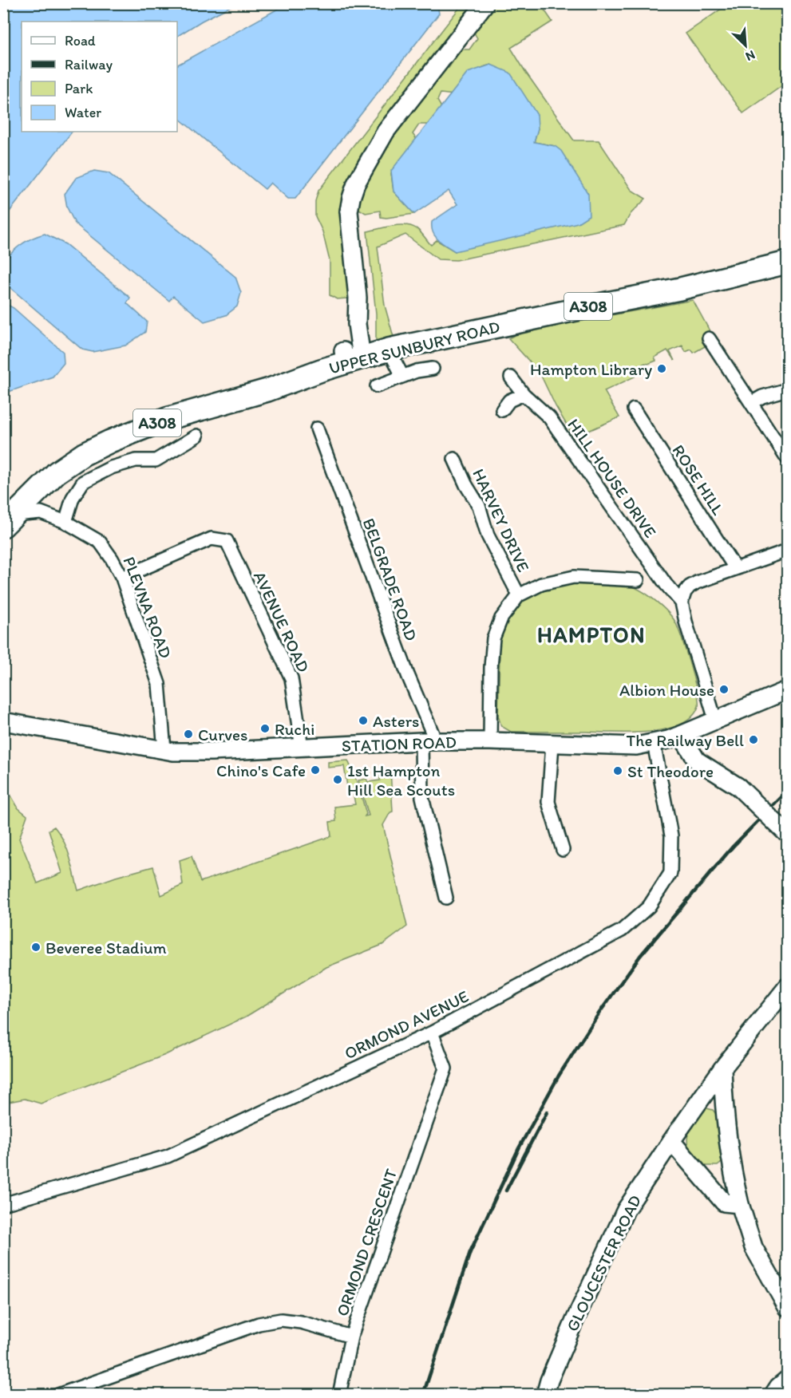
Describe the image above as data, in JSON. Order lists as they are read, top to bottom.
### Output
{
  "streets": {
    "highway": ["A308", "UPPER SUNBURY ROAD"],
    "street": [
      "HILL HOUSE DRIVE",
      "ROSE HILL",
      "HARVEY DRIVE",
      "BELGRADE ROAD",
      "PLEVNA ROAD",
      "AVENUE ROAD",
      "STATION ROAD",
      "ORMOND AVENUE",
      "ORMOND CRESCENT",
      "GLOUCESTER ROAD"
    ]
  },
  "crossings": [
    ["UPPER SUNBURY ROAD", "PLEVNA ROAD"],
    ["BELGRADE ROAD", "STATION ROAD"],
    ["PLEVNA ROAD", "AVENUE ROAD"],
    ["PLEVNA ROAD", "STATION ROAD"],
    ["AVENUE ROAD", "STATION ROAD"],
    ["STATION ROAD", "ORMOND AVENUE"],
    ["ORMOND AVENUE", "ORMOND CRESCENT"]
  ],
  "districts": ["HAMPTON"],
  "places": [
    "Hampton Library",
    "Albion House",
    "Asters",
    "Ruchi",
    "Curves",
    "The Railway Bell",
    "Chino's Cafe",
    "St Theodore",
    "1st Hampton Hill Sea Scouts",
    "Beveree Stadium"
  ],
  "legend": [
    "Road",
    "Railway",
    "Park",
    "Water"
  ],
  "north": "bottom right"
}
